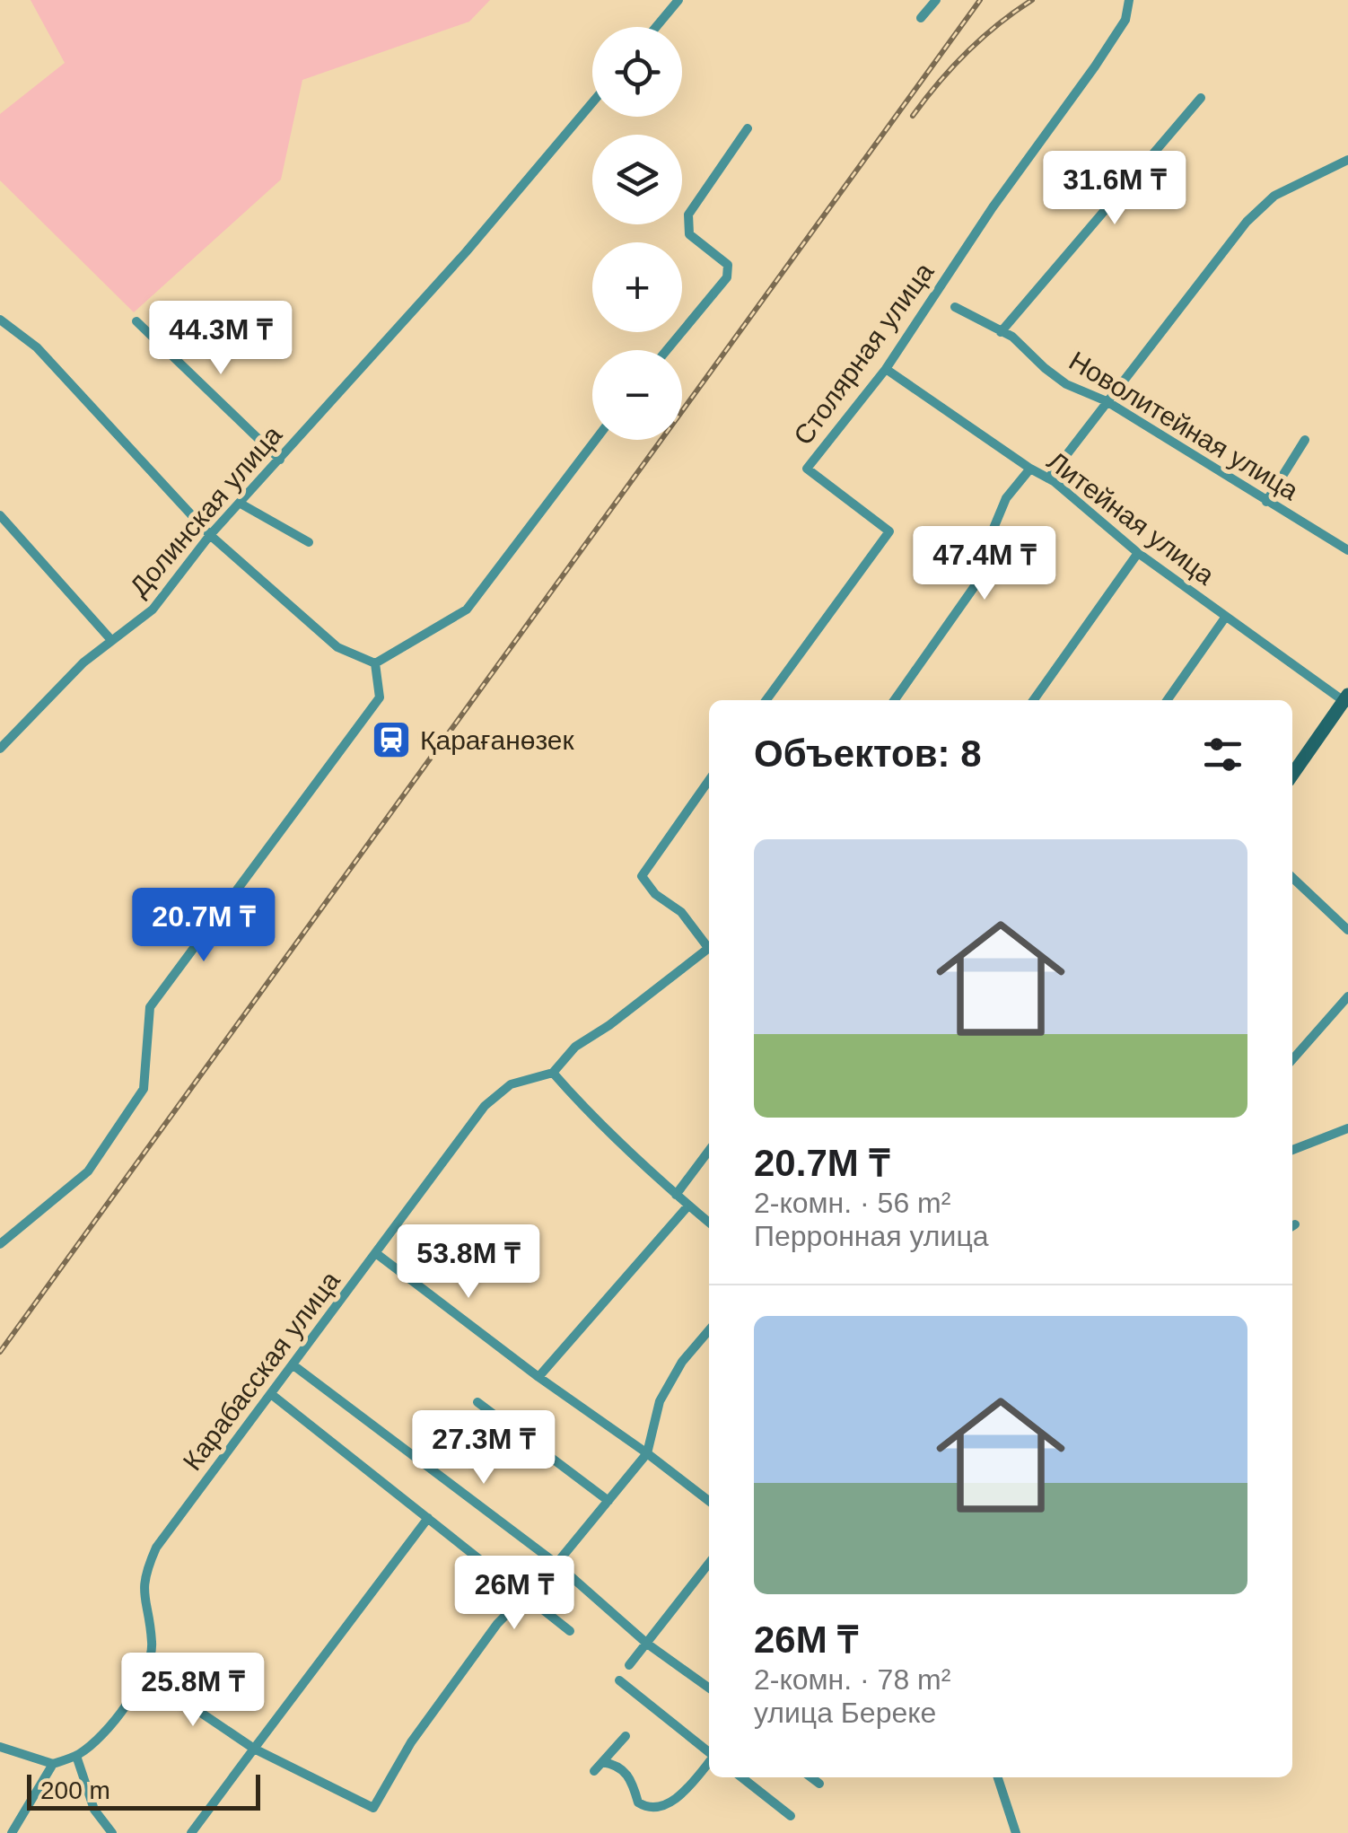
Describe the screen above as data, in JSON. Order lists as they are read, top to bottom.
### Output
{
  "streets": {
    "street": [
      "Столярная улица",
      "Новолитейная улица",
      "Долинская улица",
      "Литейная улица",
      "Карабасская улица"
    ]
  },
  "crossings": [
    ["Столярная улица", "Литейная улица"]
  ],
  "places": {
    "station": ["Қарағанөзек"]
  },
  "scale_bar": "200 m",
  "page": {
    "map_buttons": ["+", "−"],
    "price": [
      "31.6M ₸",
      "44.3M ₸",
      "47.4M ₸",
      "20.7M ₸",
      "53.8M ₸",
      "27.3M ₸",
      "26M ₸",
      "25.8M ₸"
    ],
    "heading": "Объектов: 8",
    "list": [
      {
        "name": "20.7M ₸",
        "note": "2-комн. · 56 m² · Перронная улица"
      },
      {
        "name": "26M ₸",
        "note": "2-комн. · 78 m² · улица Береке"
      }
    ],
    "scale": "200 m"
  }
}
